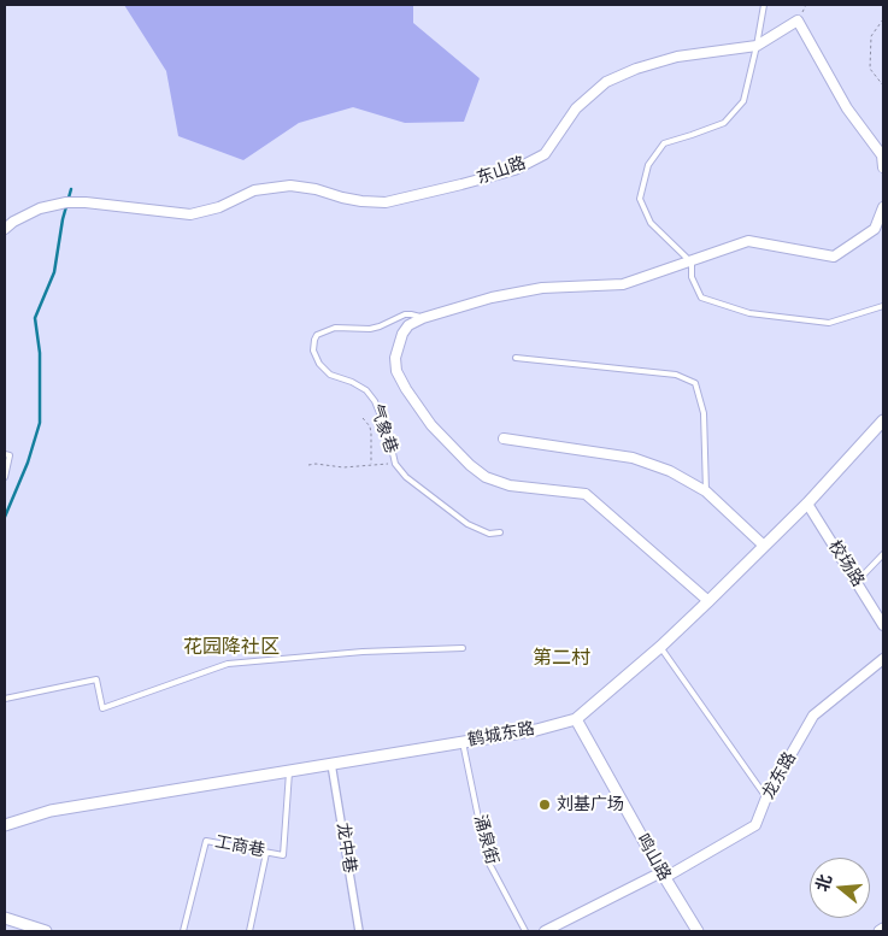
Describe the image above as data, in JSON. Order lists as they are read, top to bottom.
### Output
{
  "streets": {
    "street": [
      "东山路",
      "校场路",
      "鹤城东路",
      "龙东路",
      "龙中巷",
      "鸣山路"
    ],
    "lane": ["气象巷", "涌泉街", "工商巷"]
  },
  "crossings": [
    ["校场路", "鹤城东路"],
    ["鹤城东路", "涌泉街"],
    ["鹤城东路", "工商巷"],
    ["鹤城东路", "龙中巷"],
    ["鹤城东路", "鸣山路"],
    ["龙东路", "鸣山路"]
  ],
  "districts": ["花园降社区", "第二村"],
  "places": ["刘基广场"],
  "north": "left"
}
